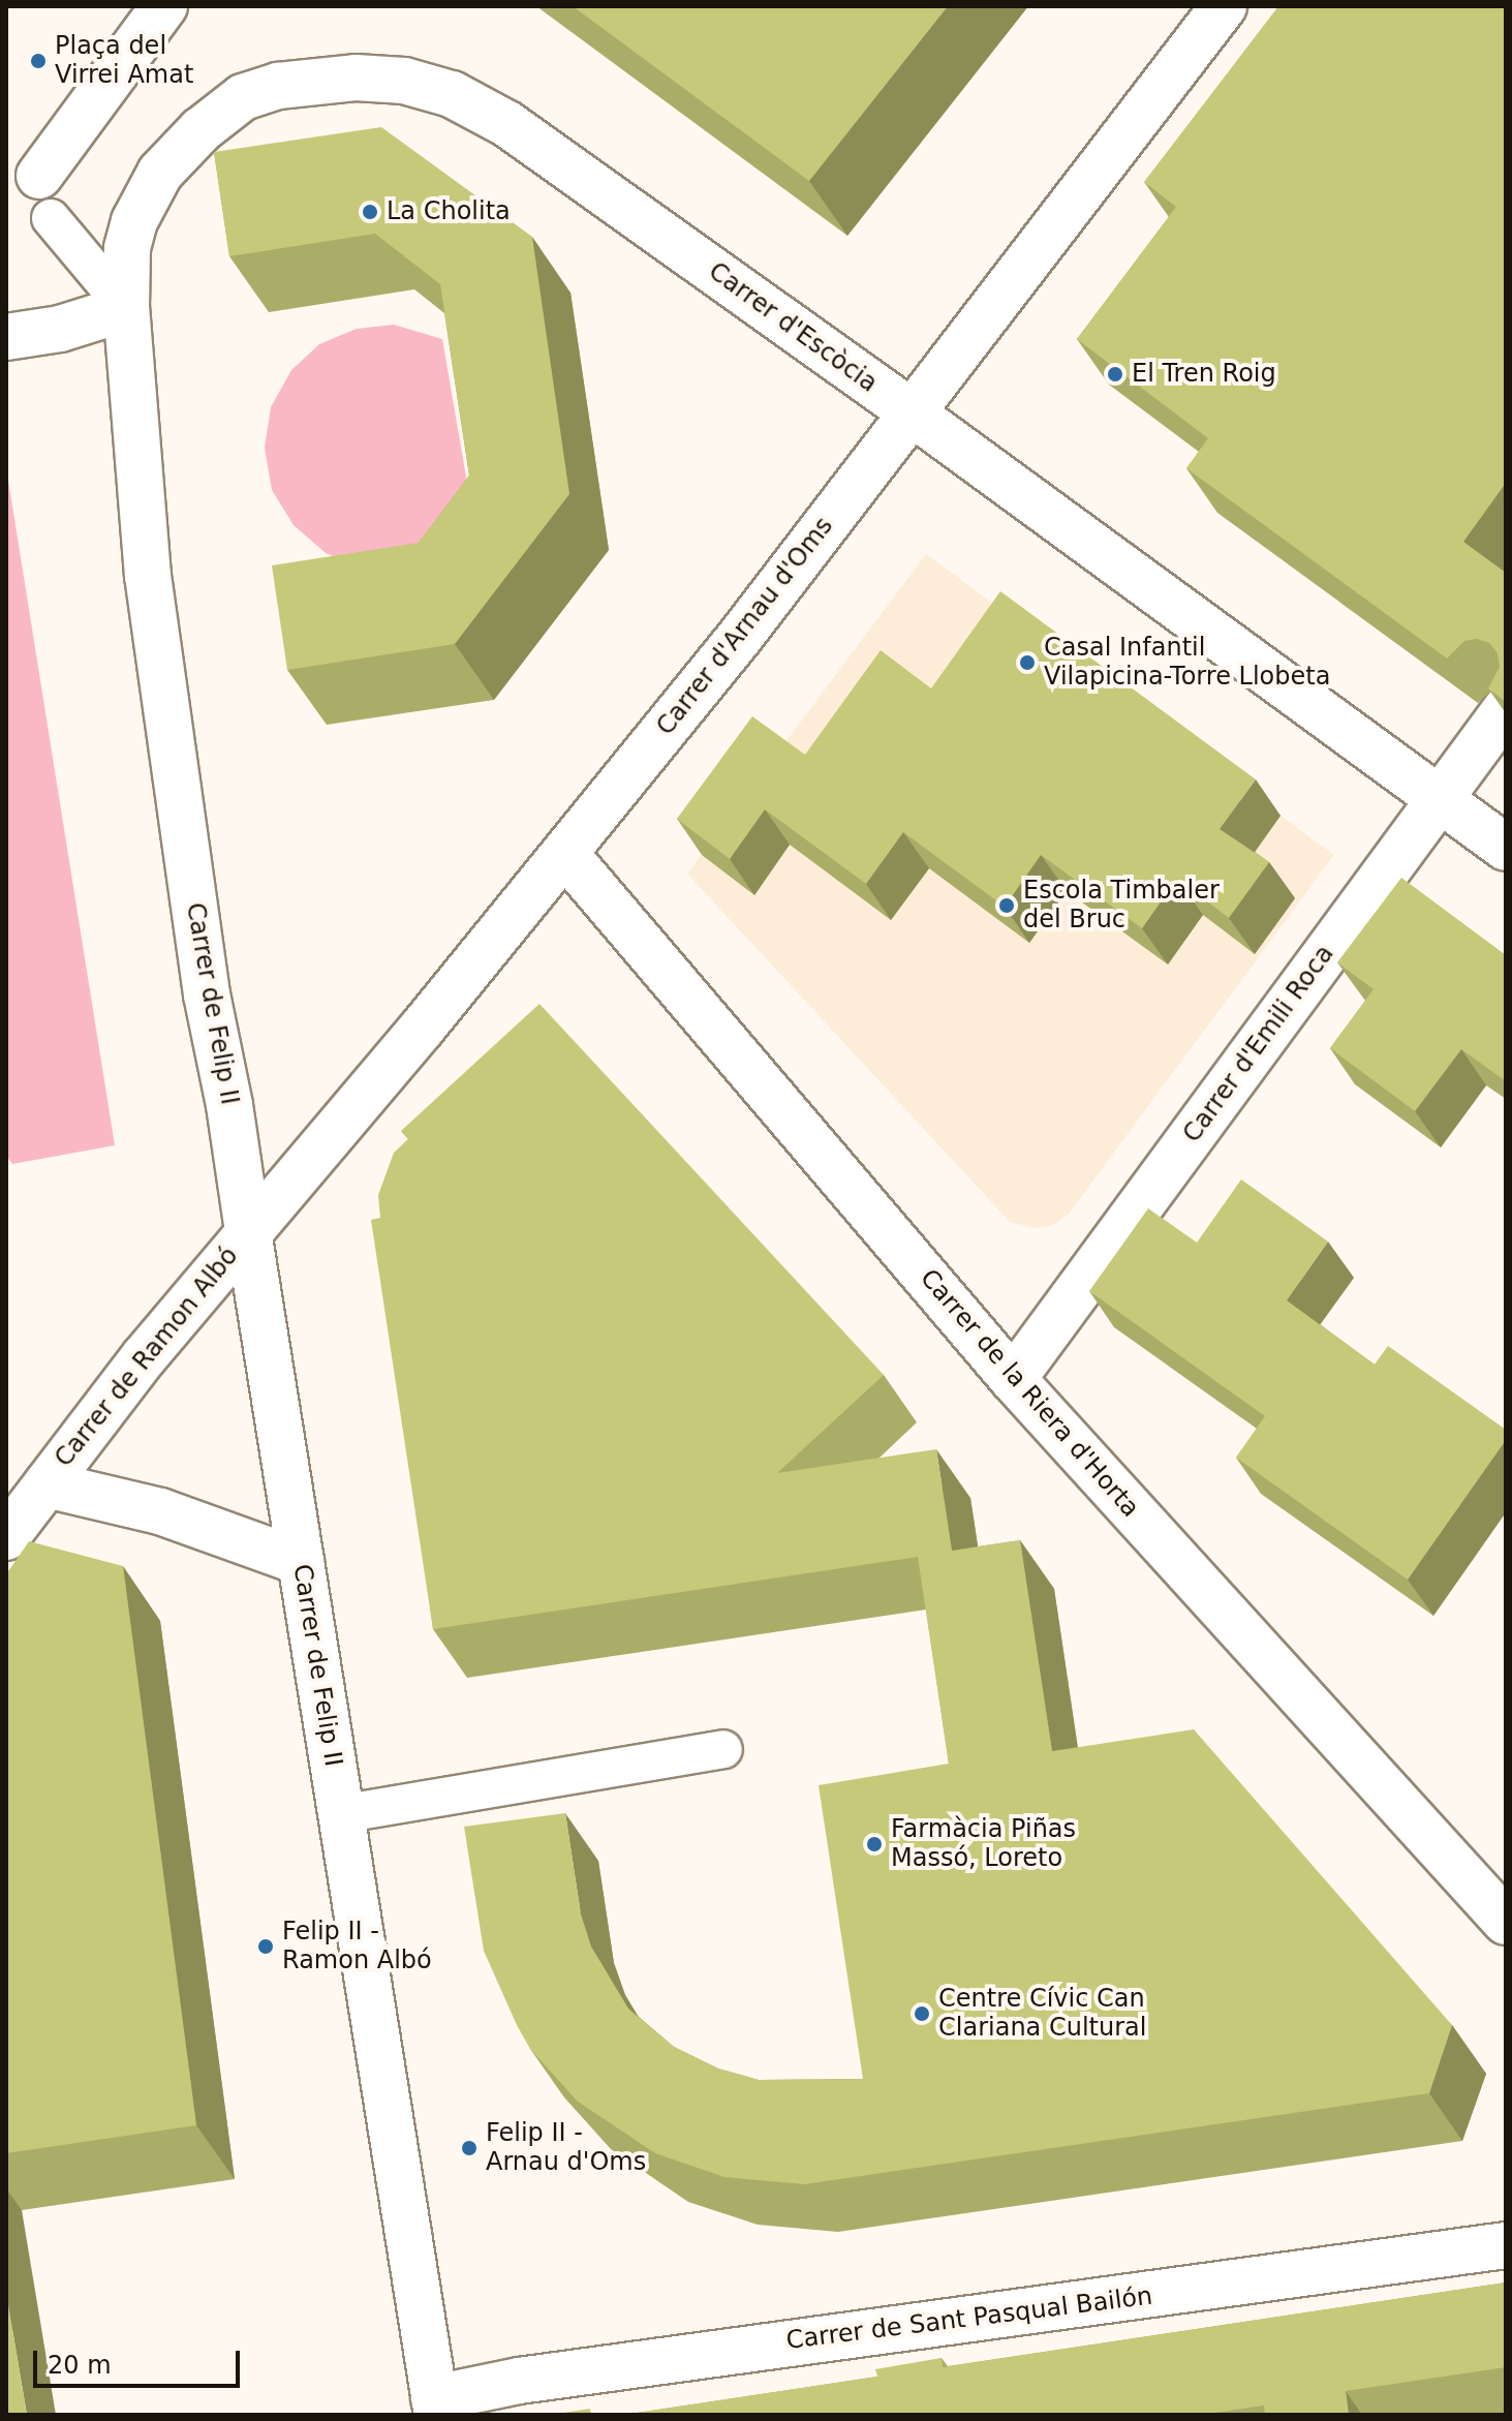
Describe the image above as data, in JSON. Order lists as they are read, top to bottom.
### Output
{
  "streets": {
    "street": [
      "Carrer d'Escòcia",
      "Carrer d'Arnau d'Oms",
      "Carrer de Felip II",
      "Carrer d'Emili Roca",
      "Carrer de Ramon Albó",
      "Carrer de la Riera d'Horta",
      "Carrer de Sant Pasqual Bailón"
    ]
  },
  "crossings": [
    ["Carrer d'Escòcia", "Carrer d'Arnau d'Oms"],
    ["Carrer d'Escòcia", "Carrer de Felip II"],
    ["Carrer d'Escòcia", "Carrer d'Emili Roca"],
    ["Carrer d'Arnau d'Oms", "Carrer de Felip II"],
    ["Carrer d'Arnau d'Oms", "Carrer de Ramon Albó"],
    ["Carrer d'Arnau d'Oms", "Carrer de la Riera d'Horta"],
    ["Carrer de Felip II", "Carrer de Ramon Albó"],
    ["Carrer de Felip II", "Carrer de Sant Pasqual Bailón"],
    ["Carrer d'Emili Roca", "Carrer de la Riera d'Horta"]
  ],
  "places": [
    "Plaça del Virrei Amat",
    "La Cholita",
    "El Tren Roig",
    "Casal Infantil Vilapicina-Torre Llobeta",
    "Escola Timbaler del Bruc",
    "Farmàcia Piñas Massó, Loreto",
    "Felip II - Ramon Albó",
    "Centre Cívic Can Clariana Cultural",
    "Felip II - Arnau d'Oms"
  ],
  "scale_bar": "20 m"
}
